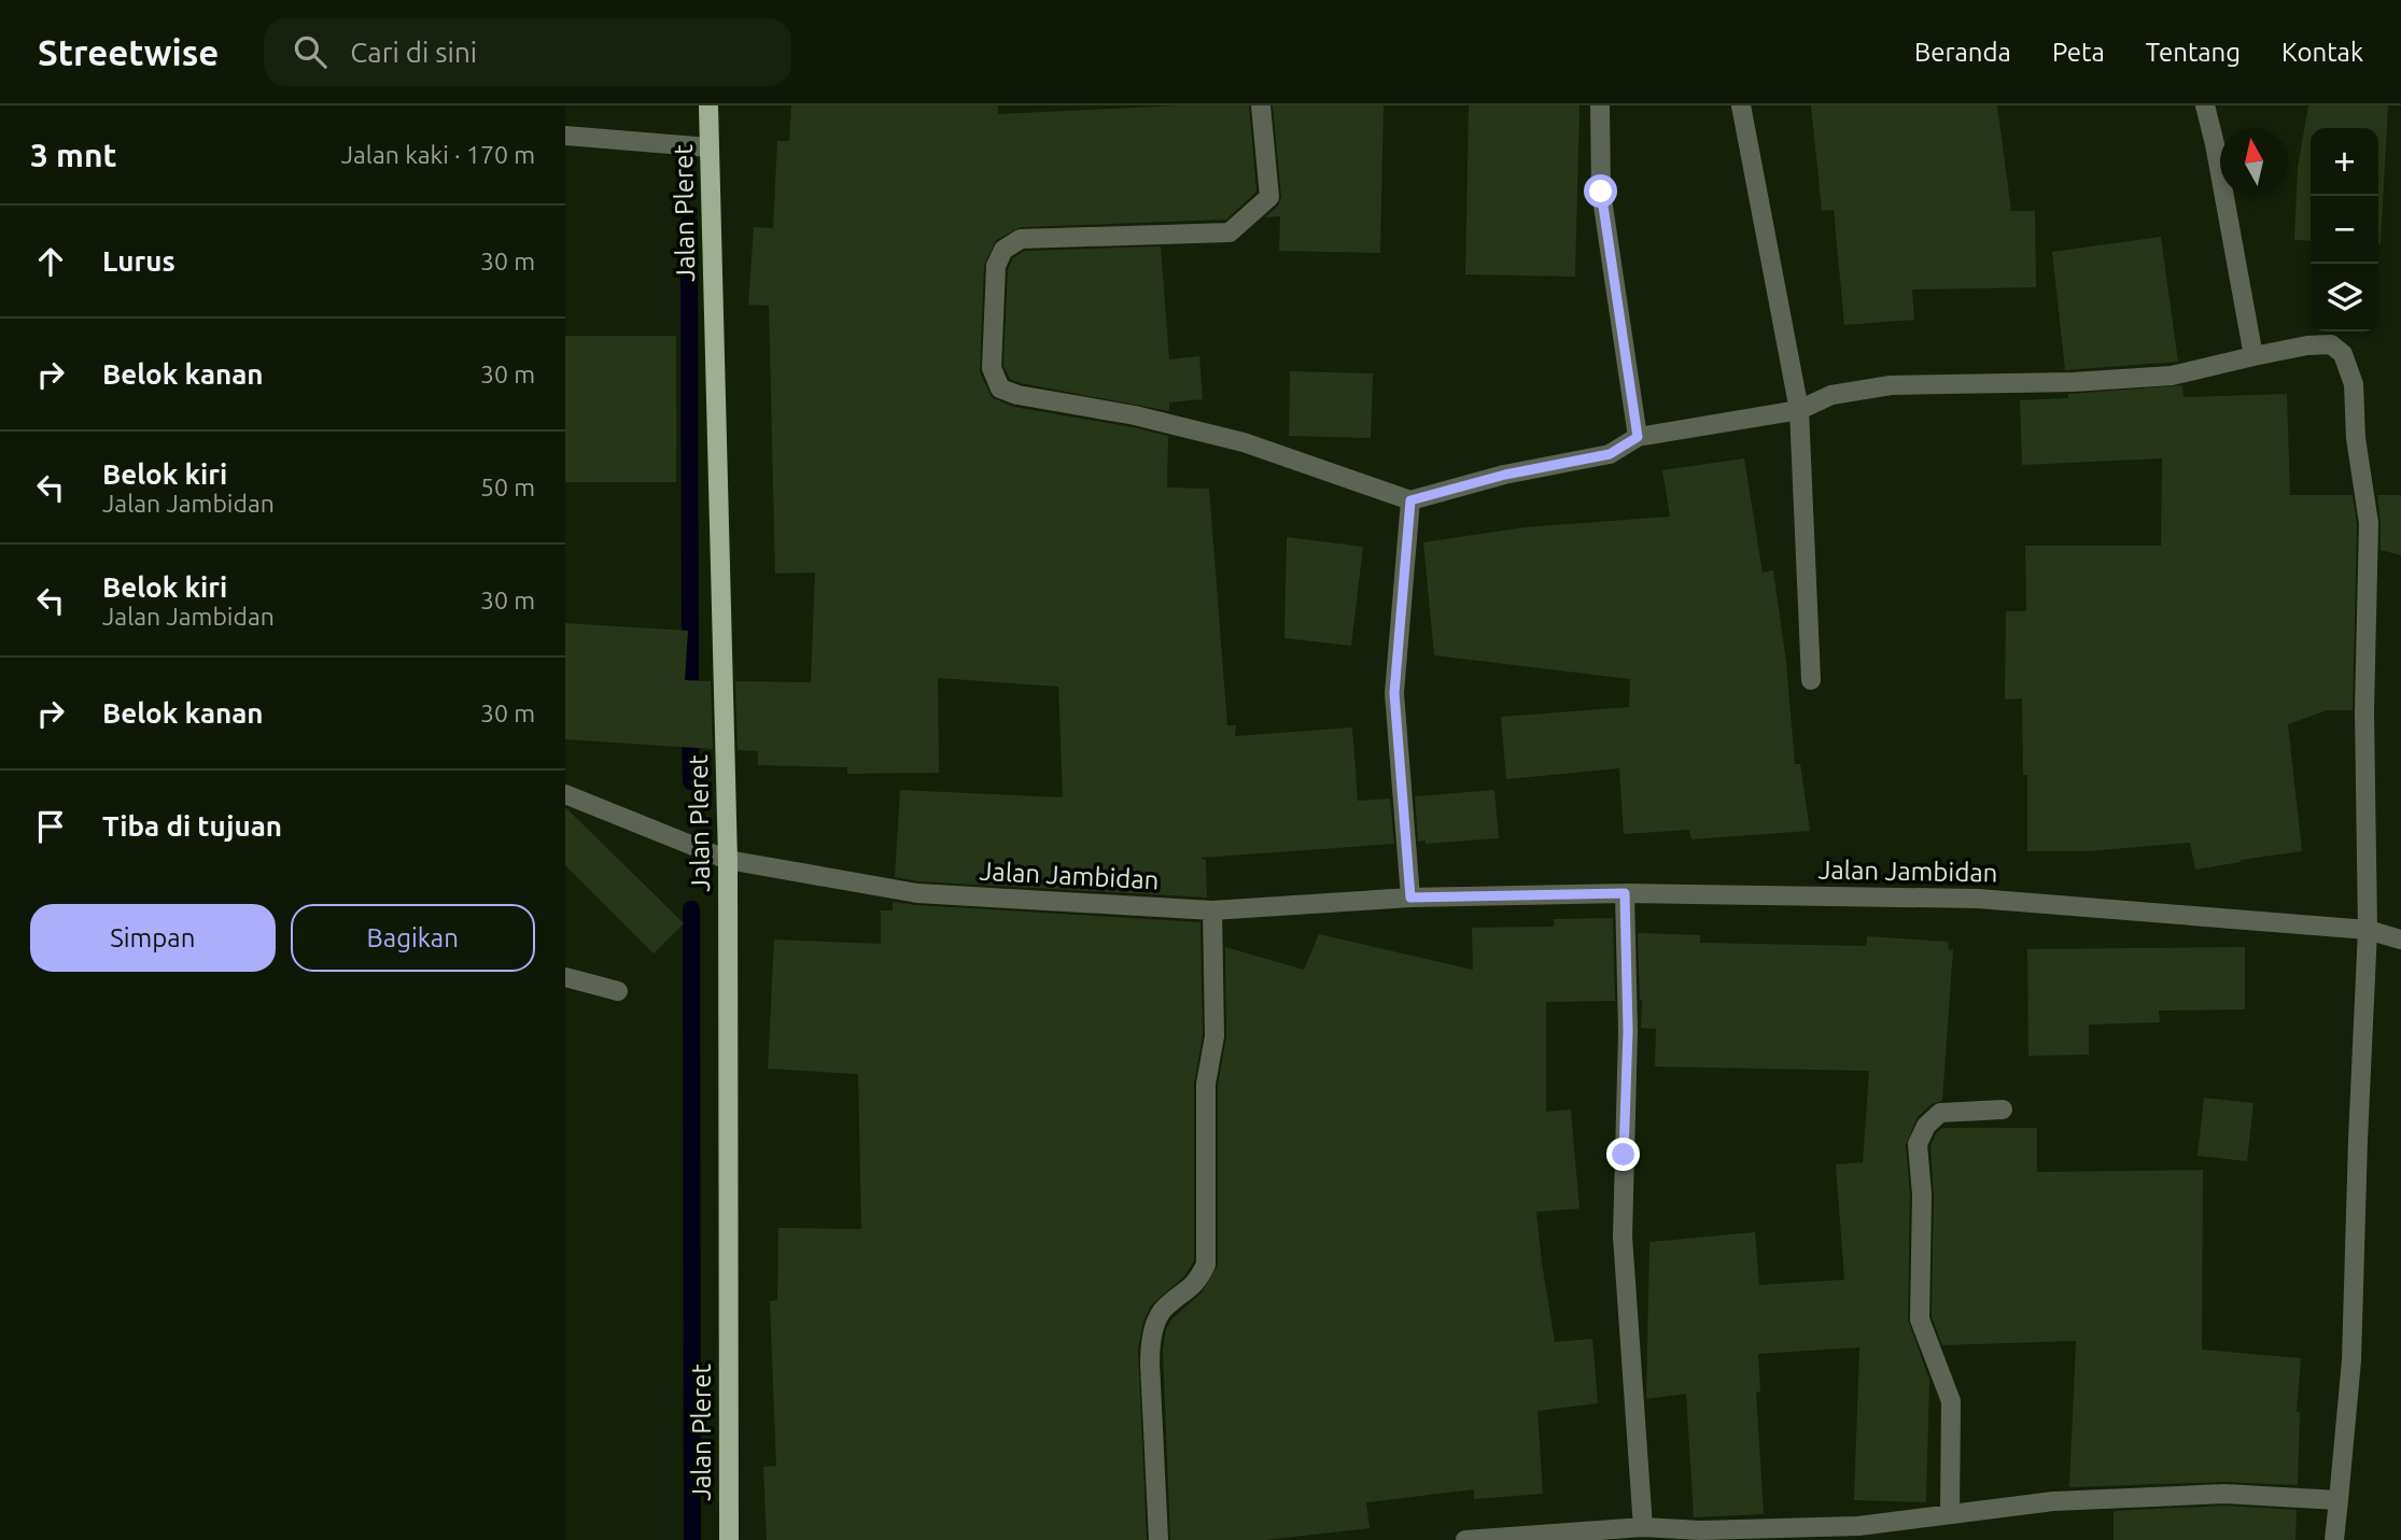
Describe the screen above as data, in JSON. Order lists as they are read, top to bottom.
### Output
{
  "streets": {
    "main road": ["Jalan Pleret"],
    "street": ["Jalan Jambidan"]
  },
  "crossings": [
    ["Jalan Pleret", "Jalan Jambidan"]
  ],
  "north": "top",
  "page": {
    "header": "Streetwise",
    "search": "Cari di sini",
    "nav": [
      "Beranda",
      "Peta",
      "Tentang",
      "Kontak"
    ],
    "heading": ["3 mnt", "Jalan kaki · 170 m"],
    "map_buttons": ["+", "−"],
    "list": [
      ["Lurus", "30 m"],
      ["Belok kanan", "30 m"],
      ["Belok kiri", "Jalan Jambidan", "50 m"],
      ["Belok kiri", "Jalan Jambidan", "30 m"],
      ["Belok kanan", "30 m"],
      "Tiba di tujuan"
    ],
    "buttons": ["Simpan", "Bagikan"]
  }
}
